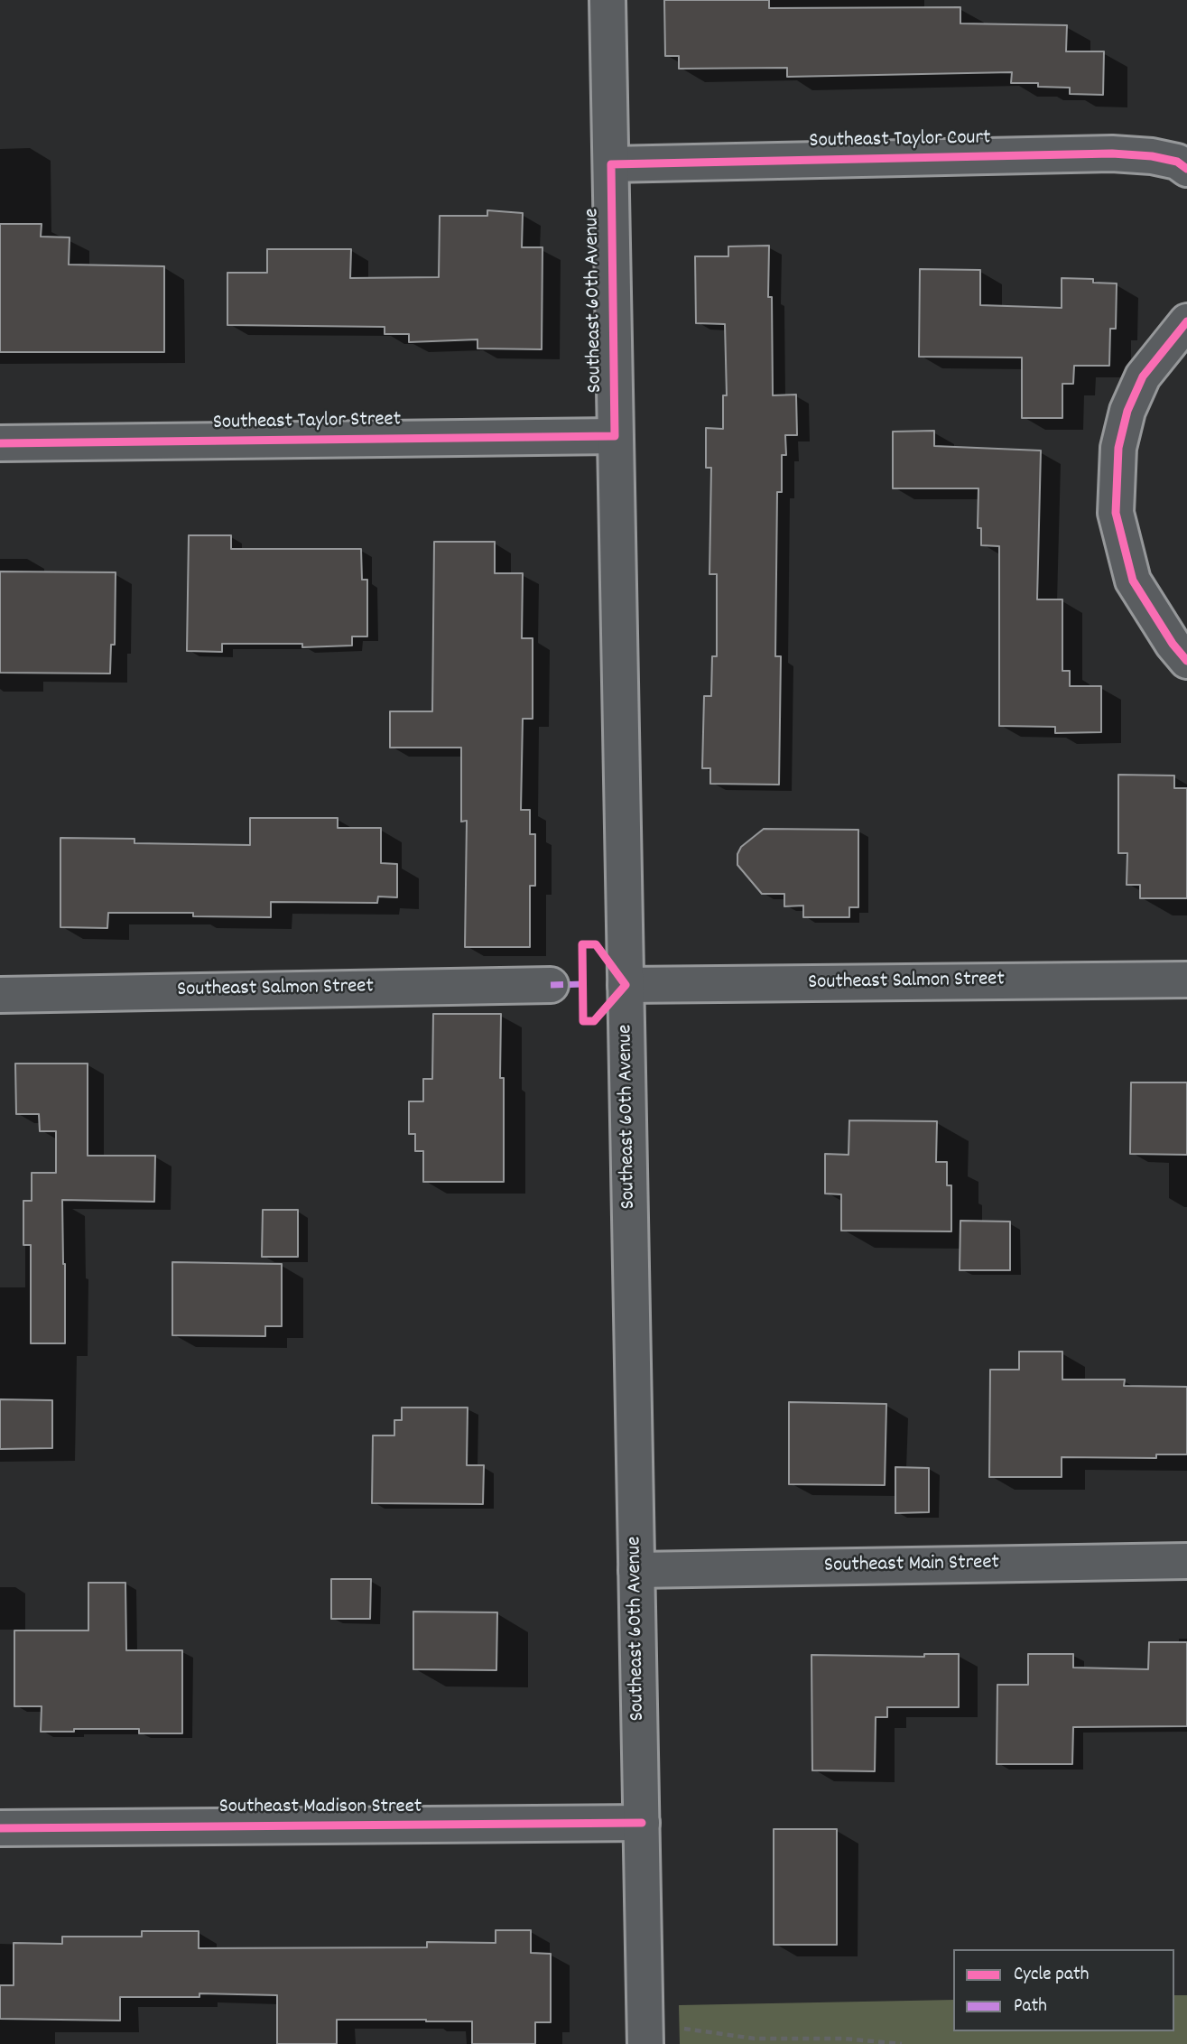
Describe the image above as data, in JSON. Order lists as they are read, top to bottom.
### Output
{
  "streets": {
    "street": [
      "Southeast Taylor Court",
      "Southeast 60th Avenue",
      "Southeast Taylor Street",
      "Southeast Salmon Street",
      "Southeast Main Street",
      "Southeast Madison Street"
    ]
  },
  "crossings": [
    ["Southeast Taylor Court", "Southeast 60th Avenue"],
    ["Southeast 60th Avenue", "Southeast Taylor Street"],
    ["Southeast 60th Avenue", "Southeast Salmon Street"],
    ["Southeast 60th Avenue", "Southeast Main Street"],
    ["Southeast 60th Avenue", "Southeast Madison Street"]
  ],
  "legend": ["Cycle path", "Path"]
}
